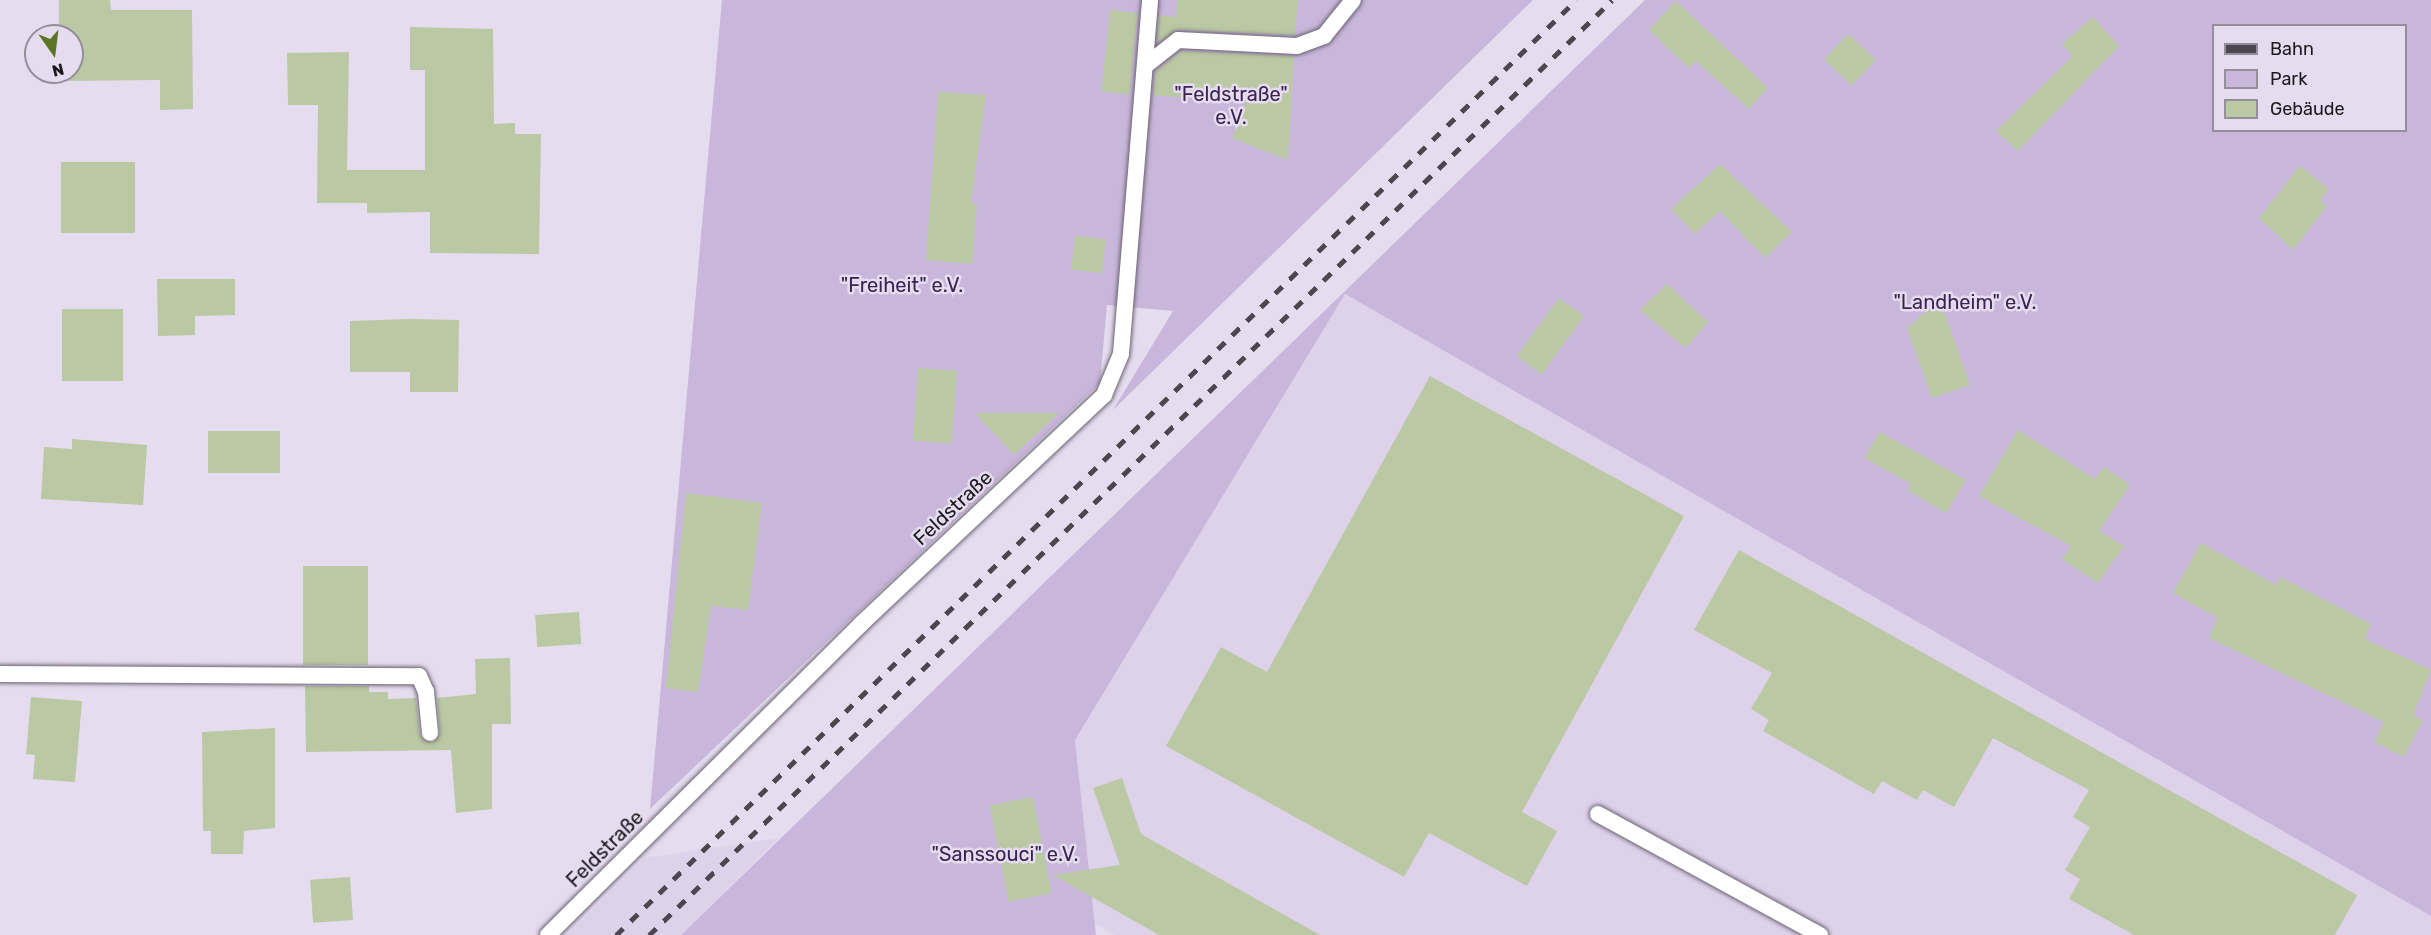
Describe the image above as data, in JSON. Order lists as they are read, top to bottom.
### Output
{
  "streets": {
    "lane": ["Feldstraße"]
  },
  "parks": [
    "\"Feldstraße\" e.V.",
    "\"Freiheit\" e.V.",
    "\"Landheim\" e.V.",
    "\"Sanssouci\" e.V."
  ],
  "legend": ["Bahn", "Park", "Gebäude"],
  "north": "bottom"
}
